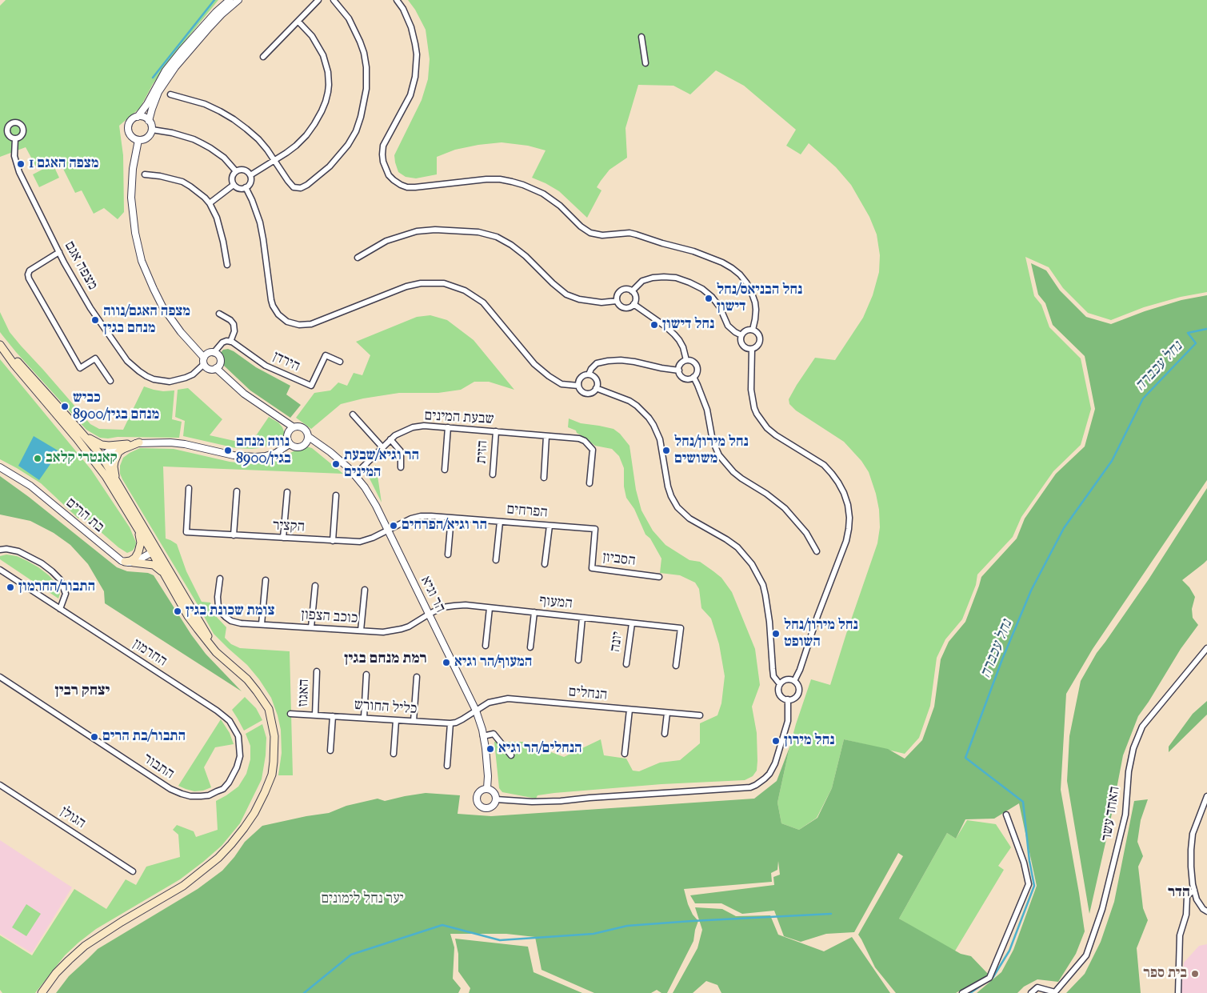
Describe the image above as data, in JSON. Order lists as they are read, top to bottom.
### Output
{
  "streets": {
    "street": [
      "מצפה אגם",
      "הירדן",
      "שבעת המינים",
      "הזית",
      "הפרחים",
      "בת הרים",
      "הקציר",
      "הסביון",
      "הר וגיא",
      "המעוף",
      "כוכב הצפון",
      "יונה",
      "החרמון",
      "האגוז",
      "הנחלים",
      "כליל החורש",
      "התבור",
      "האחד עשר",
      "הגולן"
    ]
  },
  "crossings": [
    ["שבעת המינים", "הזית"],
    ["שבעת המינים", "הר וגיא"],
    ["הפרחים", "הקציר"],
    ["הפרחים", "הסביון"],
    ["הפרחים", "הר וגיא"],
    ["הקציר", "הר וגיא"],
    ["הר וגיא", "המעוף"],
    ["הר וגיא", "כוכב הצפון"],
    ["הר וגיא", "הנחלים"],
    ["הר וגיא", "כליל החורש"],
    ["המעוף", "כוכב הצפון"],
    ["המעוף", "יונה"],
    ["החרמון", "התבור"],
    ["האגוז", "כליל החורש"],
    ["הנחלים", "כליל החורש"]
  ],
  "districts": ["רמת מנחם בגין", "יצחק רבין", "הדר"],
  "water": ["נחל עכברה"],
  "parks": ["יער נחל לימונים"],
  "places": [
    "מצפה האגם 1",
    "נחל הבניאס/נחל דישון",
    "מצפה האגם/נווה מנחם בגין",
    "נחל דישון",
    "כביש 8900/מנחם בגין",
    "נווה מנחם בגין/8900",
    "נחל מירון/נחל משושים",
    "קאנטרי קלאב",
    "הר וגיא/שבעת המינים",
    "הר וגיא/הפרחים",
    "התבור/החרמון",
    "צומת שכונת בגין",
    "נחל מירון/נחל השופט",
    "המעוף/הר וגיא",
    "התבור/בת הרים",
    "נחל מירון",
    "הנחלים/הר וגיא",
    "בית ספר"
  ]
}
